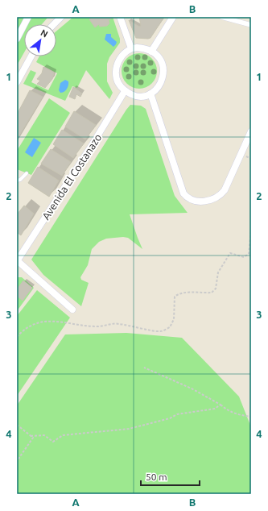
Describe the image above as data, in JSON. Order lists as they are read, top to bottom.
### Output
{
  "streets": {
    "street": ["Avenida El Costanazo"]
  },
  "scale_bar": "50 m",
  "north": "top right",
  "grid": {
    "columns": ["A", "B"],
    "rows": [
      "1",
      "2",
      "3",
      "4"
    ]
  }
}
